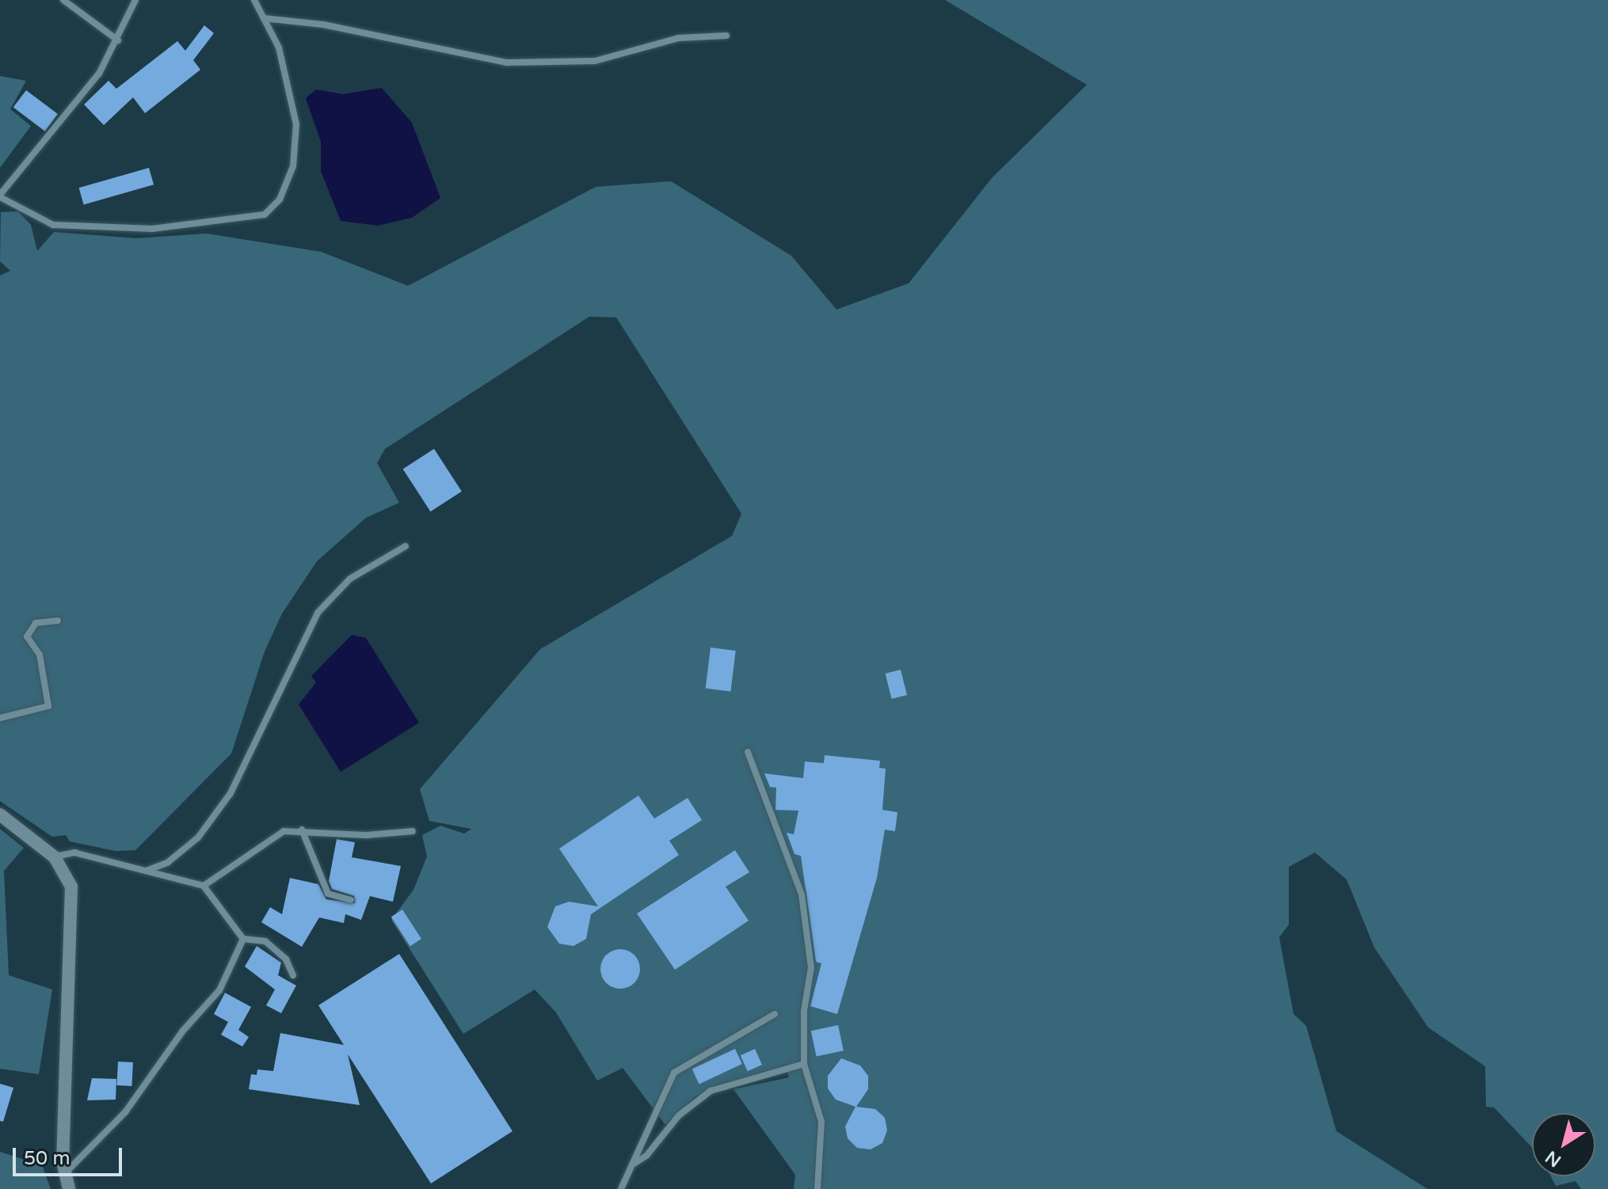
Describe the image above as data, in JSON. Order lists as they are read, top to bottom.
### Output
{
  "scale_bar": "50 m",
  "north": "bottom left"
}
